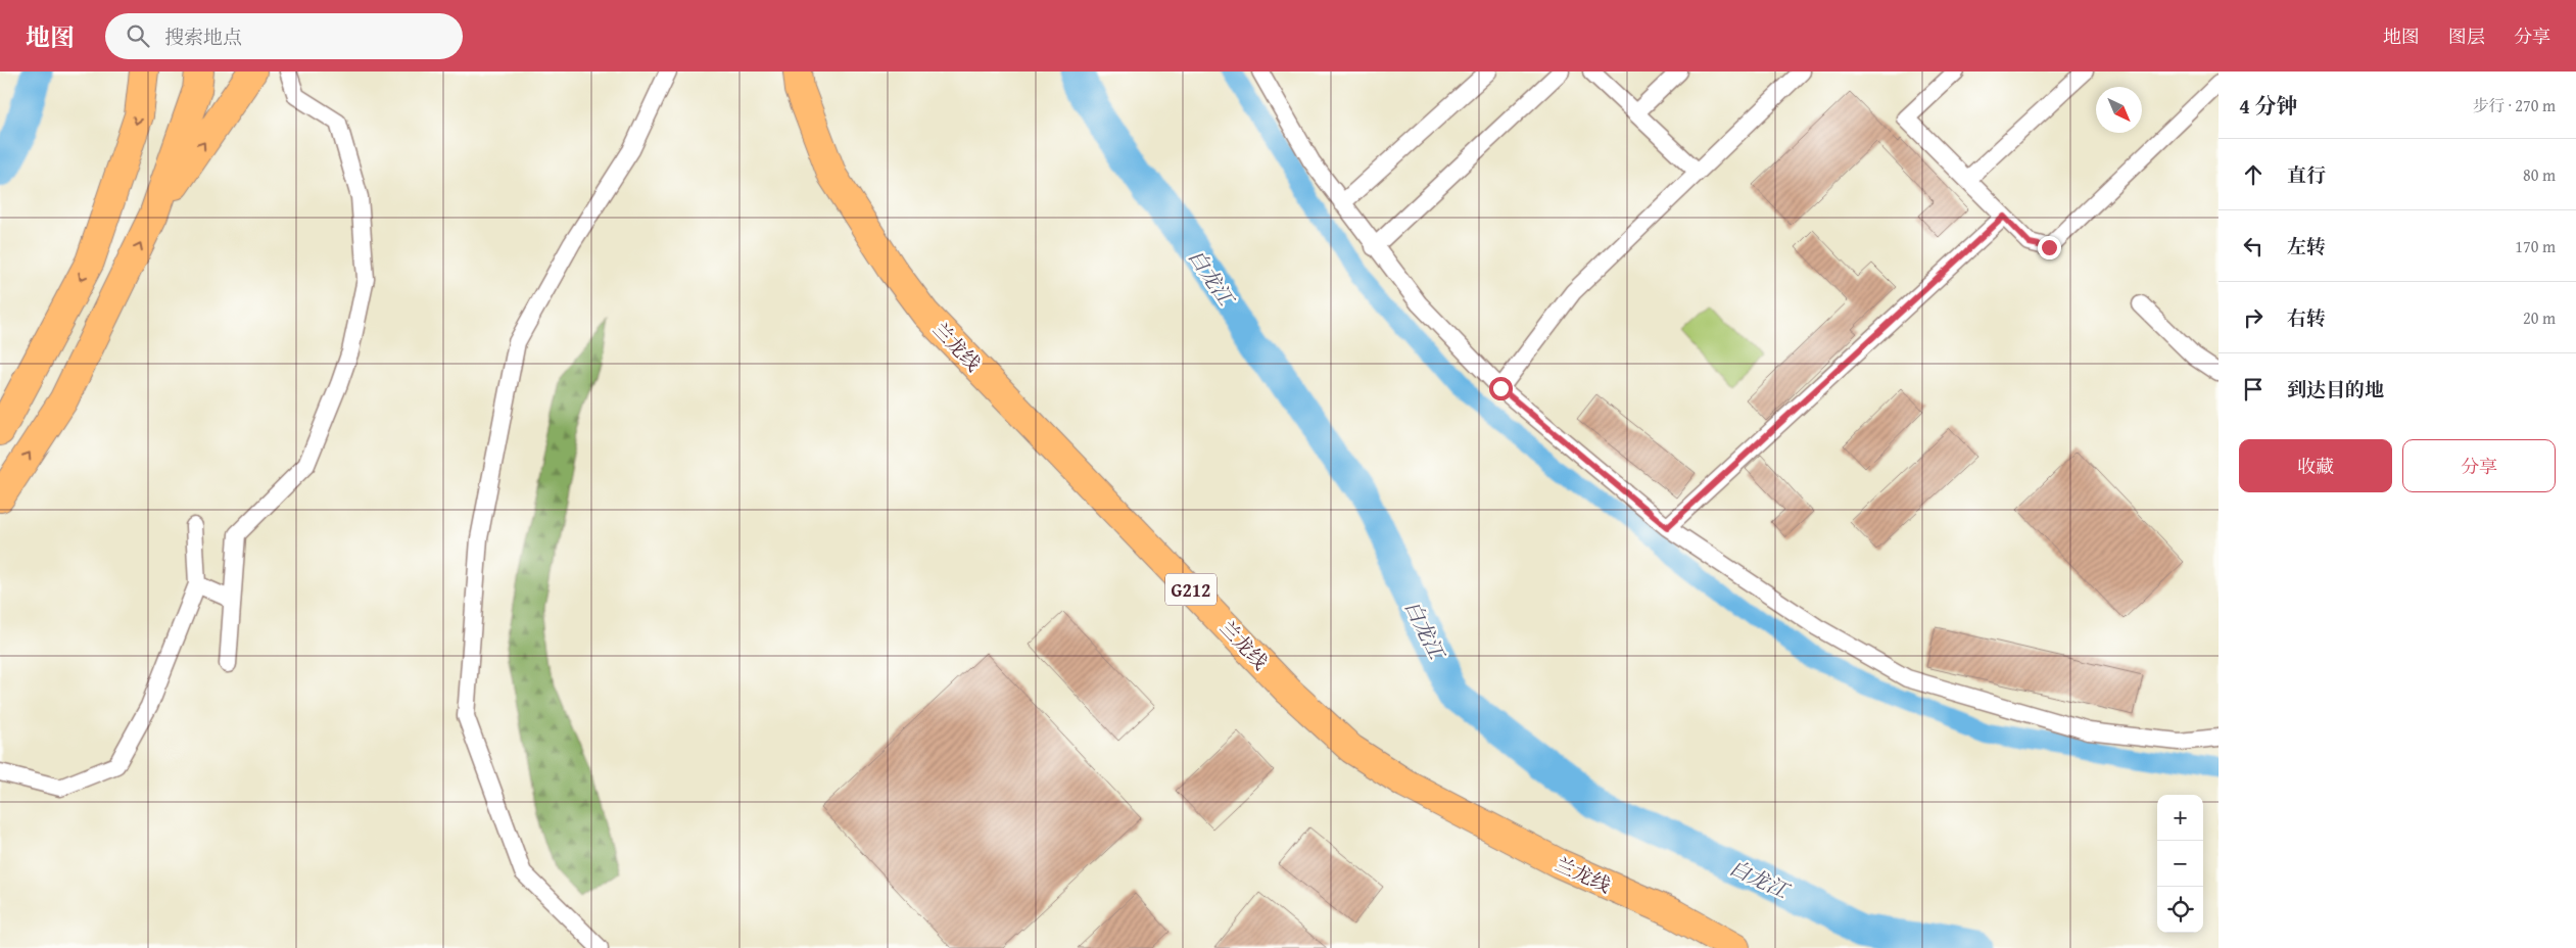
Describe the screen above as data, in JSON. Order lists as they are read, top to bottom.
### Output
{
  "streets": {
    "highway": ["兰龙线", "G212"]
  },
  "water": ["白龙江"],
  "north": "bottom right",
  "page": {
    "header": "地图",
    "search": "搜索地点",
    "nav": ["地图", "图层", "分享"],
    "heading": ["4 分钟", "步行 · 270 m"],
    "list": [
      ["直行", "80 m"],
      ["左转", "170 m"],
      ["右转", "20 m"],
      "到达目的地"
    ],
    "buttons": ["收藏", "分享"],
    "map_buttons": ["+", "−"]
  }
}
